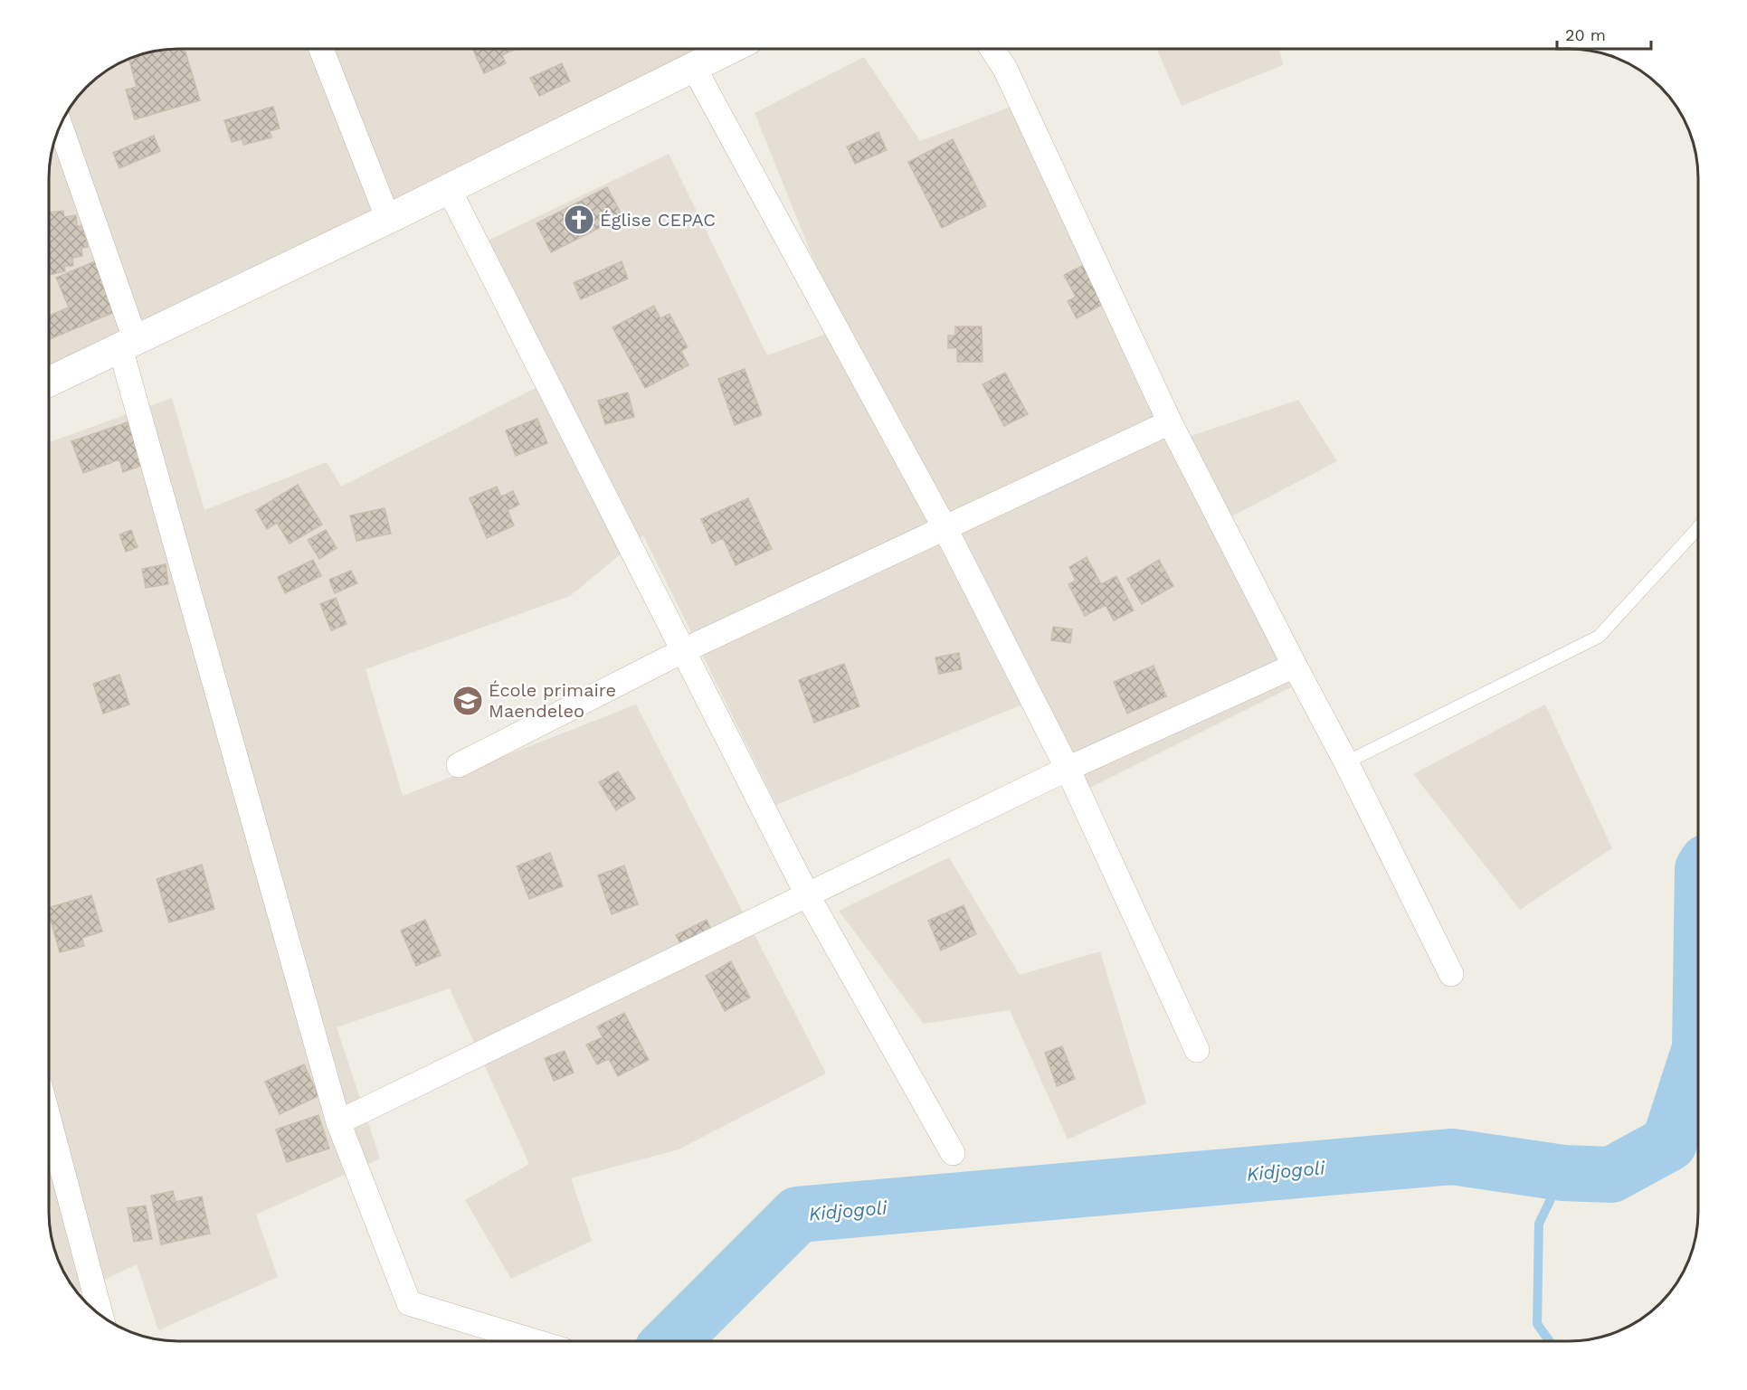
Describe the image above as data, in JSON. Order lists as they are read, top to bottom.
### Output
{
  "water": ["Kidjogoli"],
  "places": {
    "church": ["Église CEPAC"],
    "school or university": ["École primaire Maendeleo"]
  },
  "scale_bar": "20 m"
}
